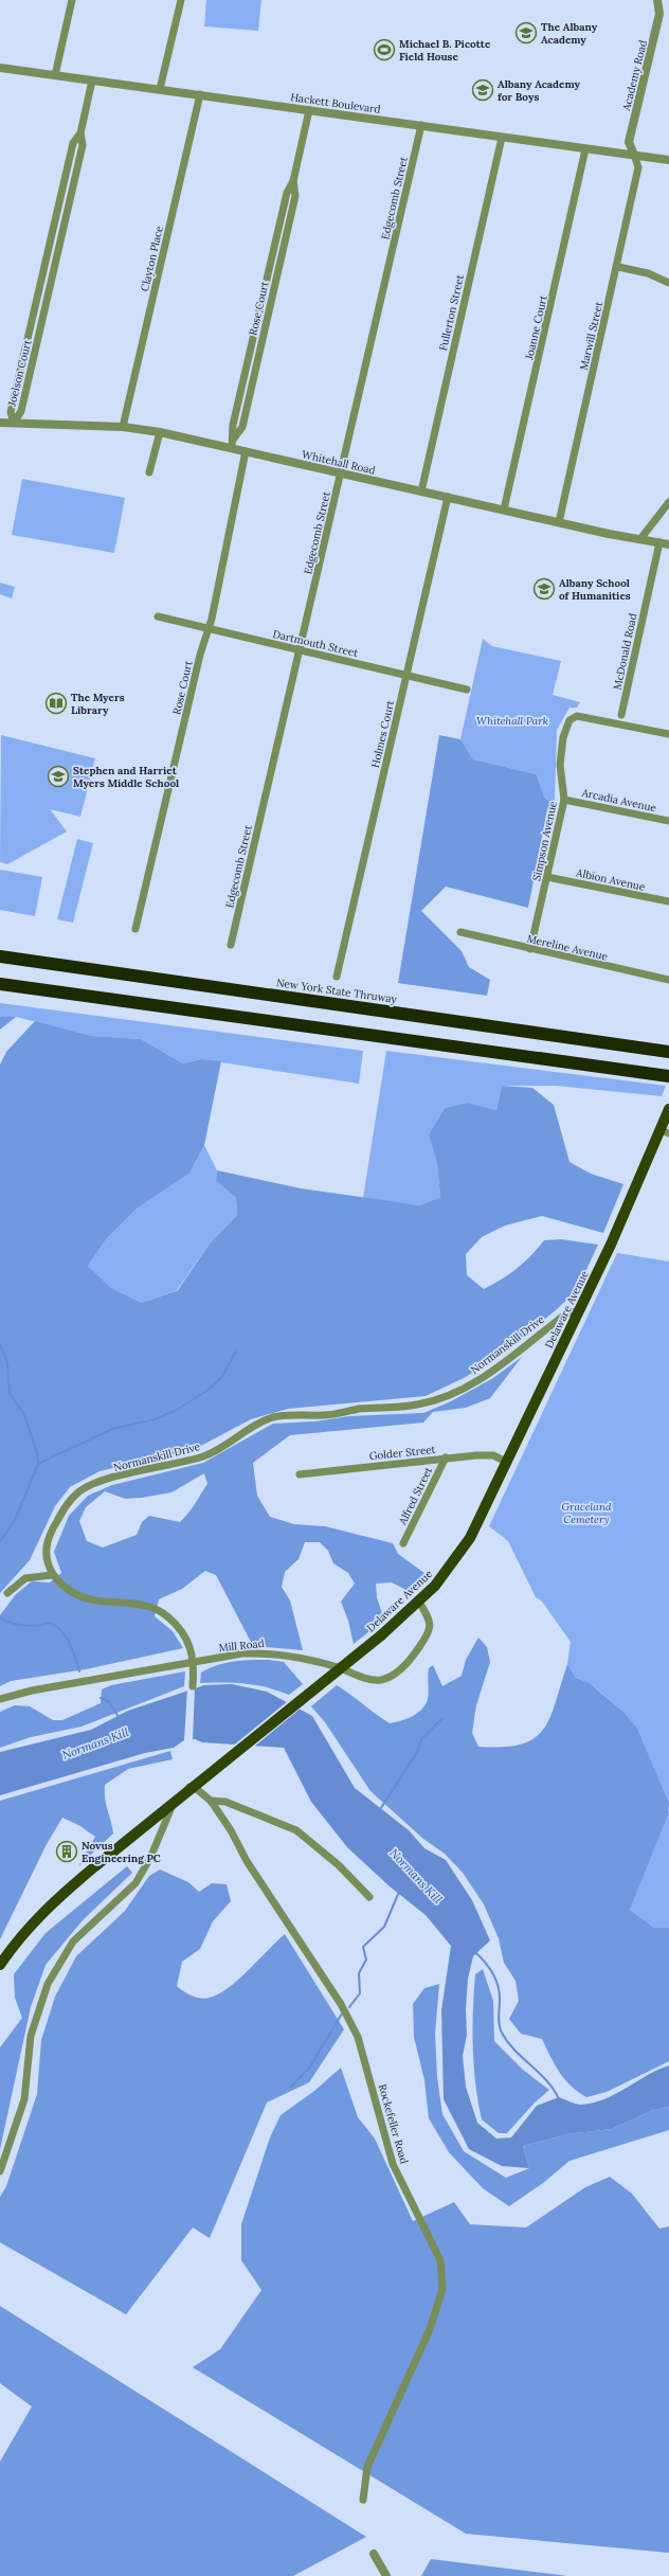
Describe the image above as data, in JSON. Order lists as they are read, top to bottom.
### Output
{
  "streets": {
    "highway": ["New York State Thruway"],
    "main road": ["Delaware Avenue"],
    "street": [
      "Academy Road",
      "Hackett Boulevard",
      "Edgecomb Street",
      "Clayton Place",
      "Rose Court",
      "Fullerton Street",
      "Joanne Court",
      "Marwill Street",
      "Joelson Court",
      "Whitehall Road",
      "Dartmouth Street",
      "McDonald Road",
      "Holmes Court",
      "Arcadia Avenue",
      "Simpson Avenue",
      "Albion Avenue",
      "Mereline Avenue",
      "Normanskill Drive",
      "Golder Street",
      "Alfred Street",
      "Mill Road",
      "Rockefeller Road"
    ]
  },
  "crossings": [
    ["Academy Road", "Hackett Boulevard"],
    ["Academy Road", "Marwill Street"],
    ["Hackett Boulevard", "Edgecomb Street"],
    ["Hackett Boulevard", "Clayton Place"],
    ["Hackett Boulevard", "Rose Court"],
    ["Hackett Boulevard", "Fullerton Street"],
    ["Hackett Boulevard", "Joanne Court"],
    ["Hackett Boulevard", "Marwill Street"],
    ["Hackett Boulevard", "Joelson Court"],
    ["Edgecomb Street", "Whitehall Road"],
    ["Edgecomb Street", "Dartmouth Street"],
    ["Clayton Place", "Whitehall Road"],
    ["Rose Court", "Whitehall Road"],
    ["Rose Court", "Dartmouth Street"],
    ["Fullerton Street", "Whitehall Road"],
    ["Joanne Court", "Whitehall Road"],
    ["Marwill Street", "Whitehall Road"],
    ["Joelson Court", "Whitehall Road"],
    ["Whitehall Road", "McDonald Road"],
    ["Whitehall Road", "Holmes Court"],
    ["Dartmouth Street", "Holmes Court"],
    ["Arcadia Avenue", "Simpson Avenue"],
    ["Simpson Avenue", "Albion Avenue"],
    ["Simpson Avenue", "Mereline Avenue"],
    ["Delaware Avenue", "Normanskill Drive"],
    ["Delaware Avenue", "Golder Street"],
    ["Delaware Avenue", "Mill Road"],
    ["Golder Street", "Alfred Street"]
  ],
  "water": ["Normans Kill"],
  "parks": ["Whitehall Park", "Graceland Cemetery"],
  "places": {
    "school or university": [
      "The Albany Academy",
      "Albany Academy for Boys",
      "Albany School of Humanities",
      "Stephen and Harriet Myers Middle School"
    ],
    "sports": ["Michael B. Picotte Field House"],
    "library": ["The Myers Library"],
    "building": ["Novus Engineering PC"]
  }
}
